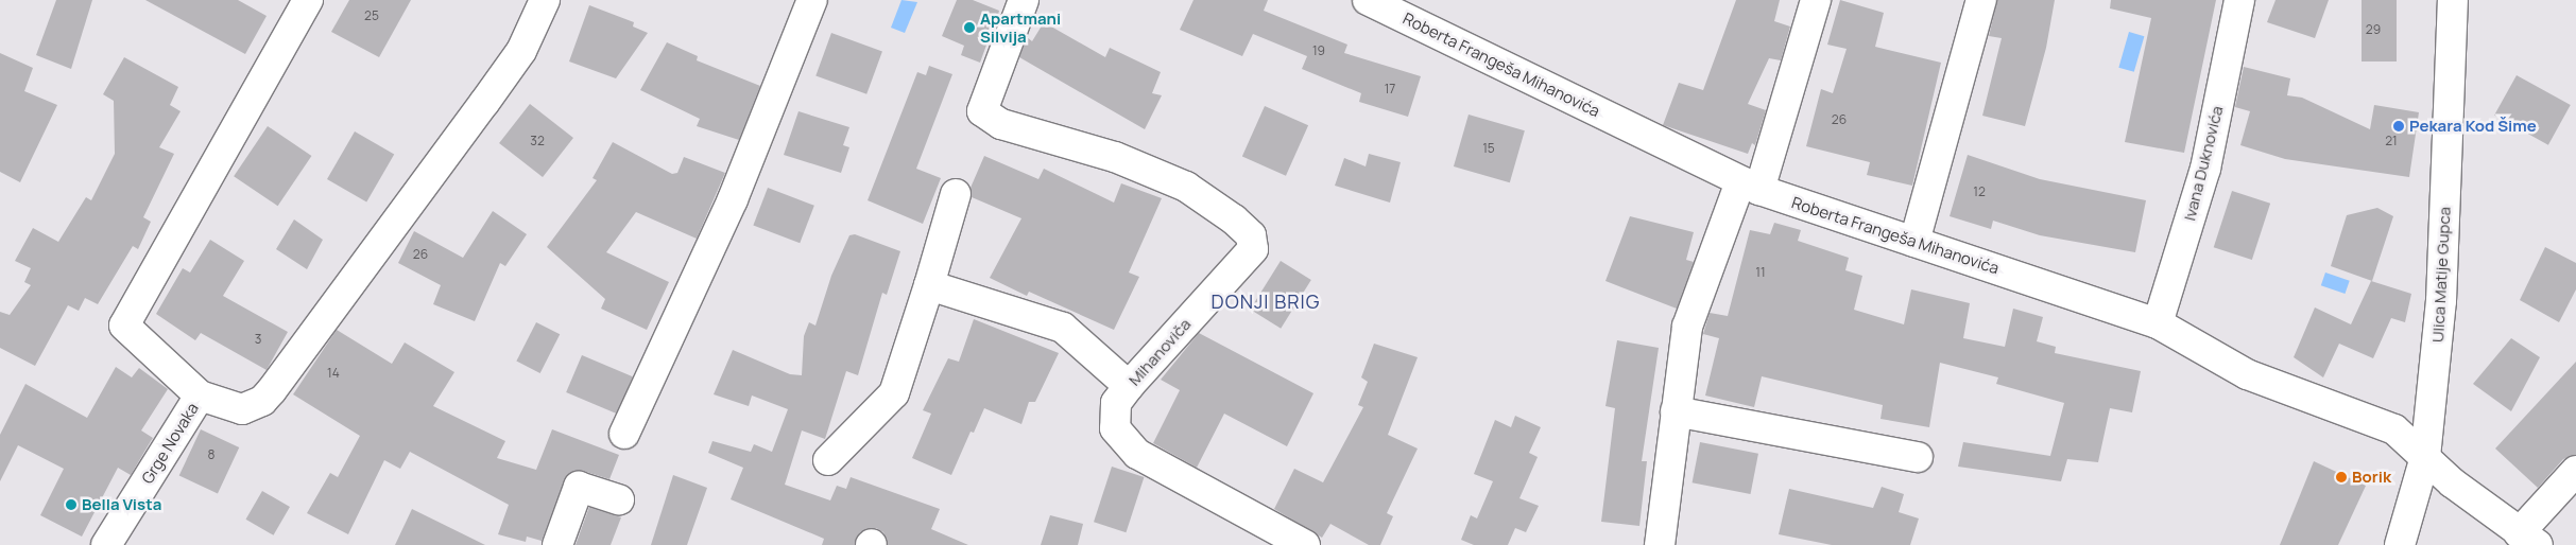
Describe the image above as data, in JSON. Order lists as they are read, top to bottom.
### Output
{
  "streets": {
    "street": [
      "Roberta Frangeša Mihanovića",
      "Ivana Duknovića",
      "Ulica Matije Gupca",
      "Mihanoviča",
      "Grge Novaka"
    ]
  },
  "crossings": [
    ["Roberta Frangeša Mihanovića", "Ivana Duknovića"],
    ["Roberta Frangeša Mihanovića", "Ulica Matije Gupca"]
  ],
  "districts": ["DONJI BRIG"],
  "places": [
    "Apartmani Silvija",
    "Pekara Kod Šime",
    "Borik",
    "Bella Vista"
  ],
  "house_numbers": [
    "25",
    "29",
    "19",
    "17",
    "26",
    "32",
    "21",
    "15",
    "12",
    "26",
    "11",
    "3",
    "14",
    "8"
  ]
}
